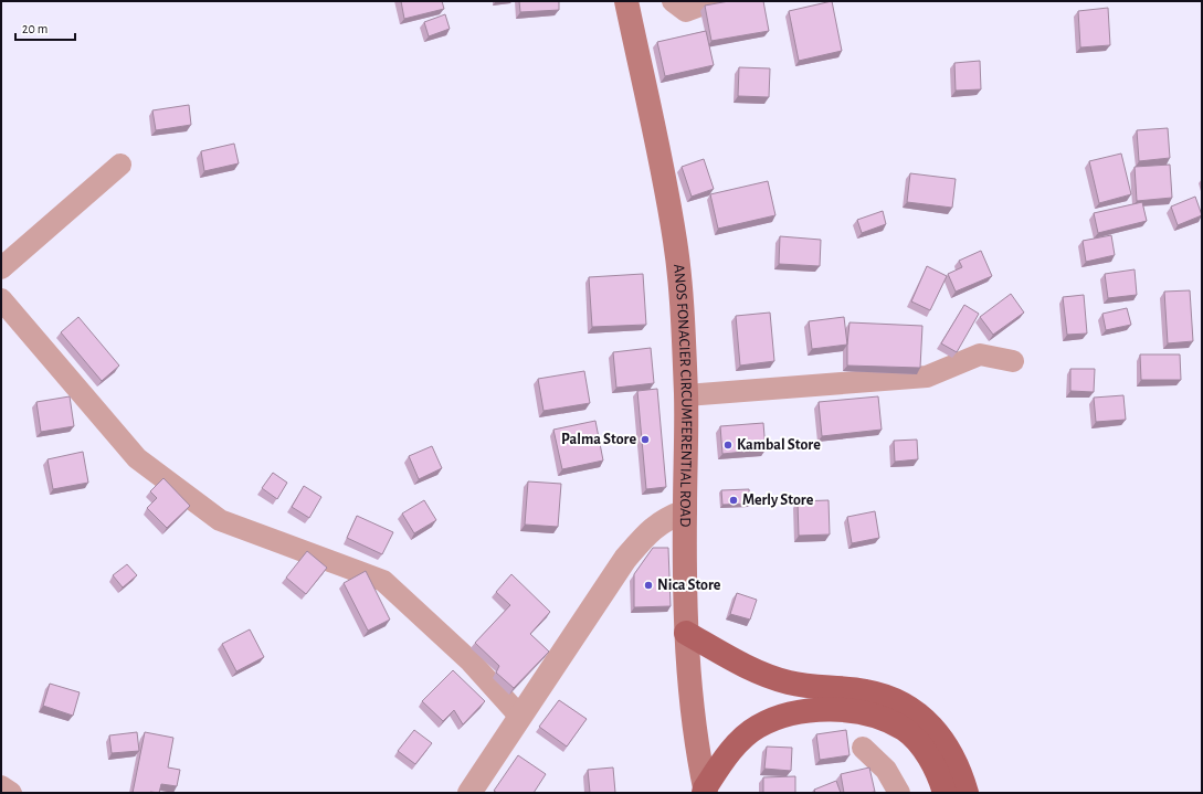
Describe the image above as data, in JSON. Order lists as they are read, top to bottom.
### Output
{
  "streets": {
    "main road": ["ANOS FONACIER CIRCUMFERENTIAL ROAD"]
  },
  "places": [
    "Palma Store",
    "Kambal Store",
    "Merly Store",
    "Nica Store"
  ],
  "scale_bar": "20 m"
}
